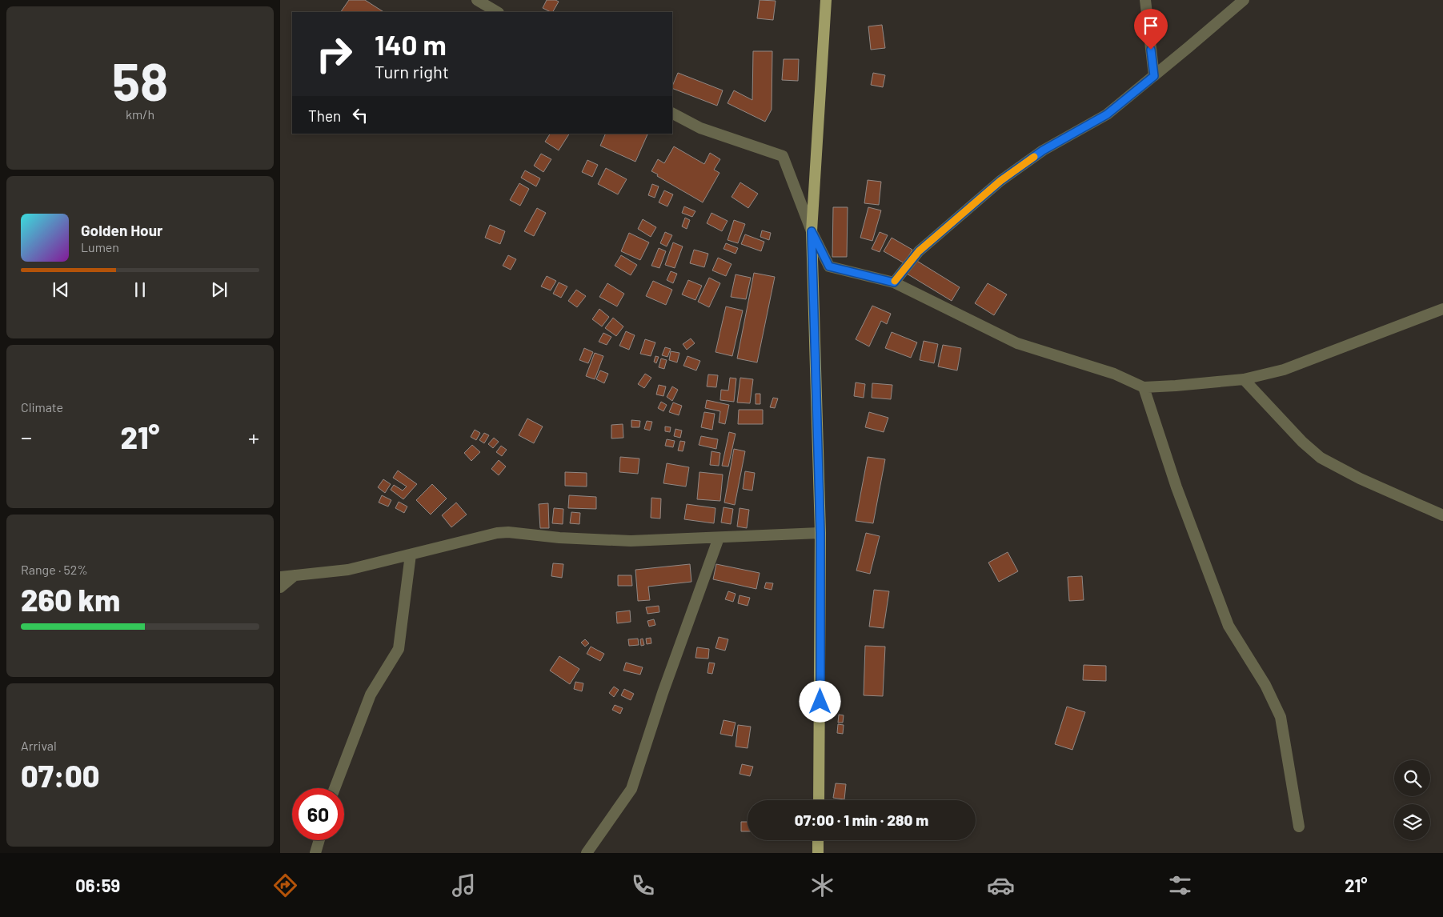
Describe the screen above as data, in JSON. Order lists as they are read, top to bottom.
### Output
{
  "page": {
    "tile": [
      ["58", "km/h"],
      "Climate",
      ["Range · 52%", "260 km"],
      ["Arrival", "07:00"]
    ],
    "turn": ["140 m", "Turn right"],
    "then": "Then",
    "song": ["Golden Hour", "Lumen"],
    "heat": ["−", "21°", "+"],
    "limit": "60",
    "trip": "07:00 · 1 min · 280 m",
    "tabs": ["06:59", "21°"]
  }
}
